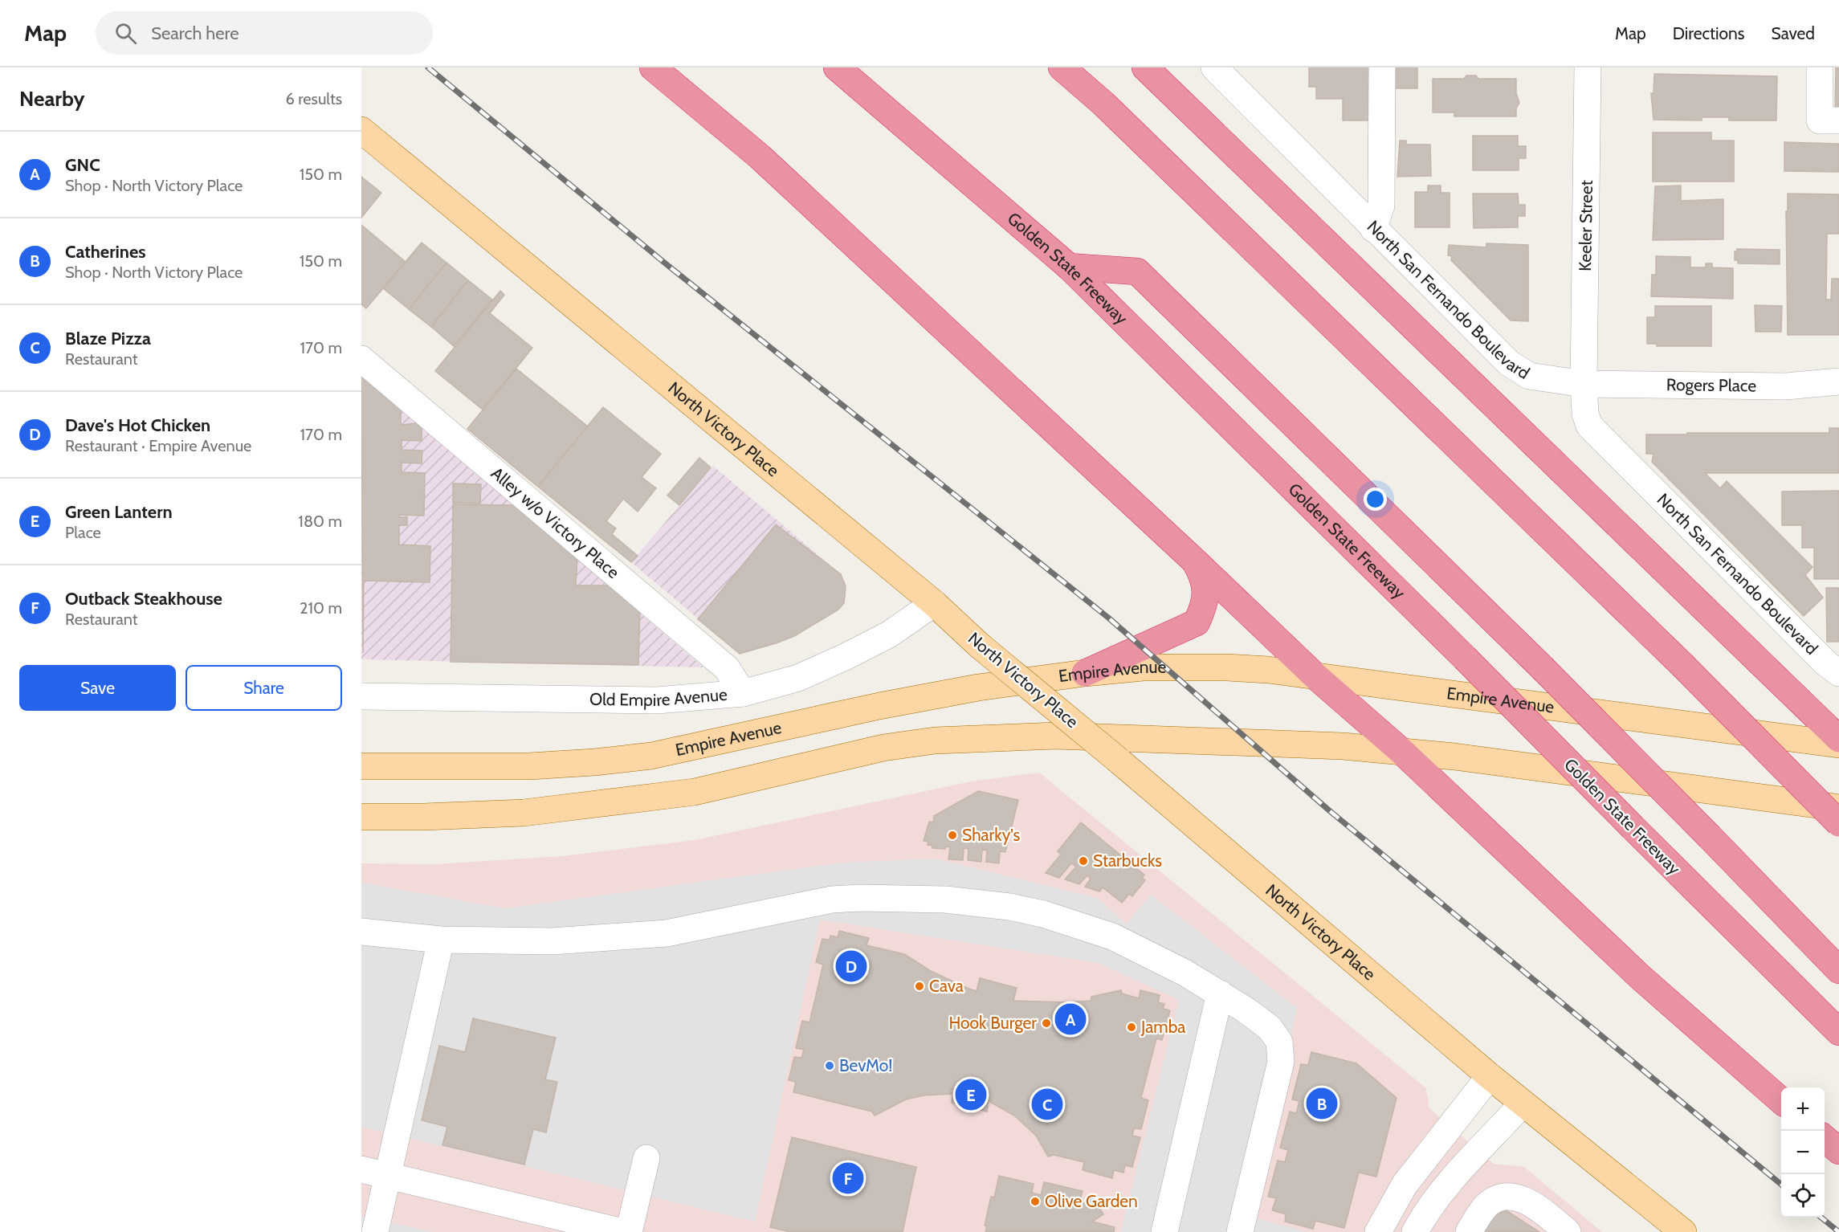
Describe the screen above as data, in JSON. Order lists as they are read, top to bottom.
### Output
{
  "streets": {
    "highway": ["Golden State Freeway"],
    "main road": ["North Victory Place", "Empire Avenue"],
    "street": [
      "Keeler Street",
      "North San Fernando Boulevard",
      "Rogers Place",
      "Alley w/o Victory Place",
      "Old Empire Avenue"
    ]
  },
  "crossings": [
    ["Keeler Street", "North San Fernando Boulevard"],
    ["Keeler Street", "Rogers Place"],
    ["North San Fernando Boulevard", "Rogers Place"],
    ["North Victory Place", "Old Empire Avenue"],
    ["Alley w/o Victory Place", "Old Empire Avenue"]
  ],
  "places": [
    "Sharky's",
    "Starbucks",
    "Cava",
    "Hook Burger",
    "Jamba",
    "BevMo!",
    "Olive Garden"
  ],
  "page": {
    "header": "Map",
    "search": "Search here",
    "nav": ["Map", "Directions", "Saved"],
    "heading": ["Nearby", "6 results"],
    "list": [
      {
        "mark": "A",
        "name": "GNC",
        "note": "Shop · North Victory Place",
        "value": "150 m"
      },
      {
        "mark": "B",
        "name": "Catherines",
        "note": "Shop · North Victory Place",
        "value": "150 m"
      },
      {
        "mark": "C",
        "name": "Blaze Pizza",
        "note": "Restaurant",
        "value": "170 m"
      },
      {
        "mark": "D",
        "name": "Dave's Hot Chicken",
        "note": "Restaurant · Empire Avenue",
        "value": "170 m"
      },
      {
        "mark": "E",
        "name": "Green Lantern",
        "note": "Place",
        "value": "180 m"
      },
      {
        "mark": "F",
        "name": "Outback Steakhouse",
        "note": "Restaurant",
        "value": "210 m"
      }
    ],
    "buttons": ["Save", "Share"],
    "pins": [
      "D",
      "A",
      "E",
      "B",
      "C",
      "F"
    ],
    "map_buttons": ["+", "−"]
  }
}
